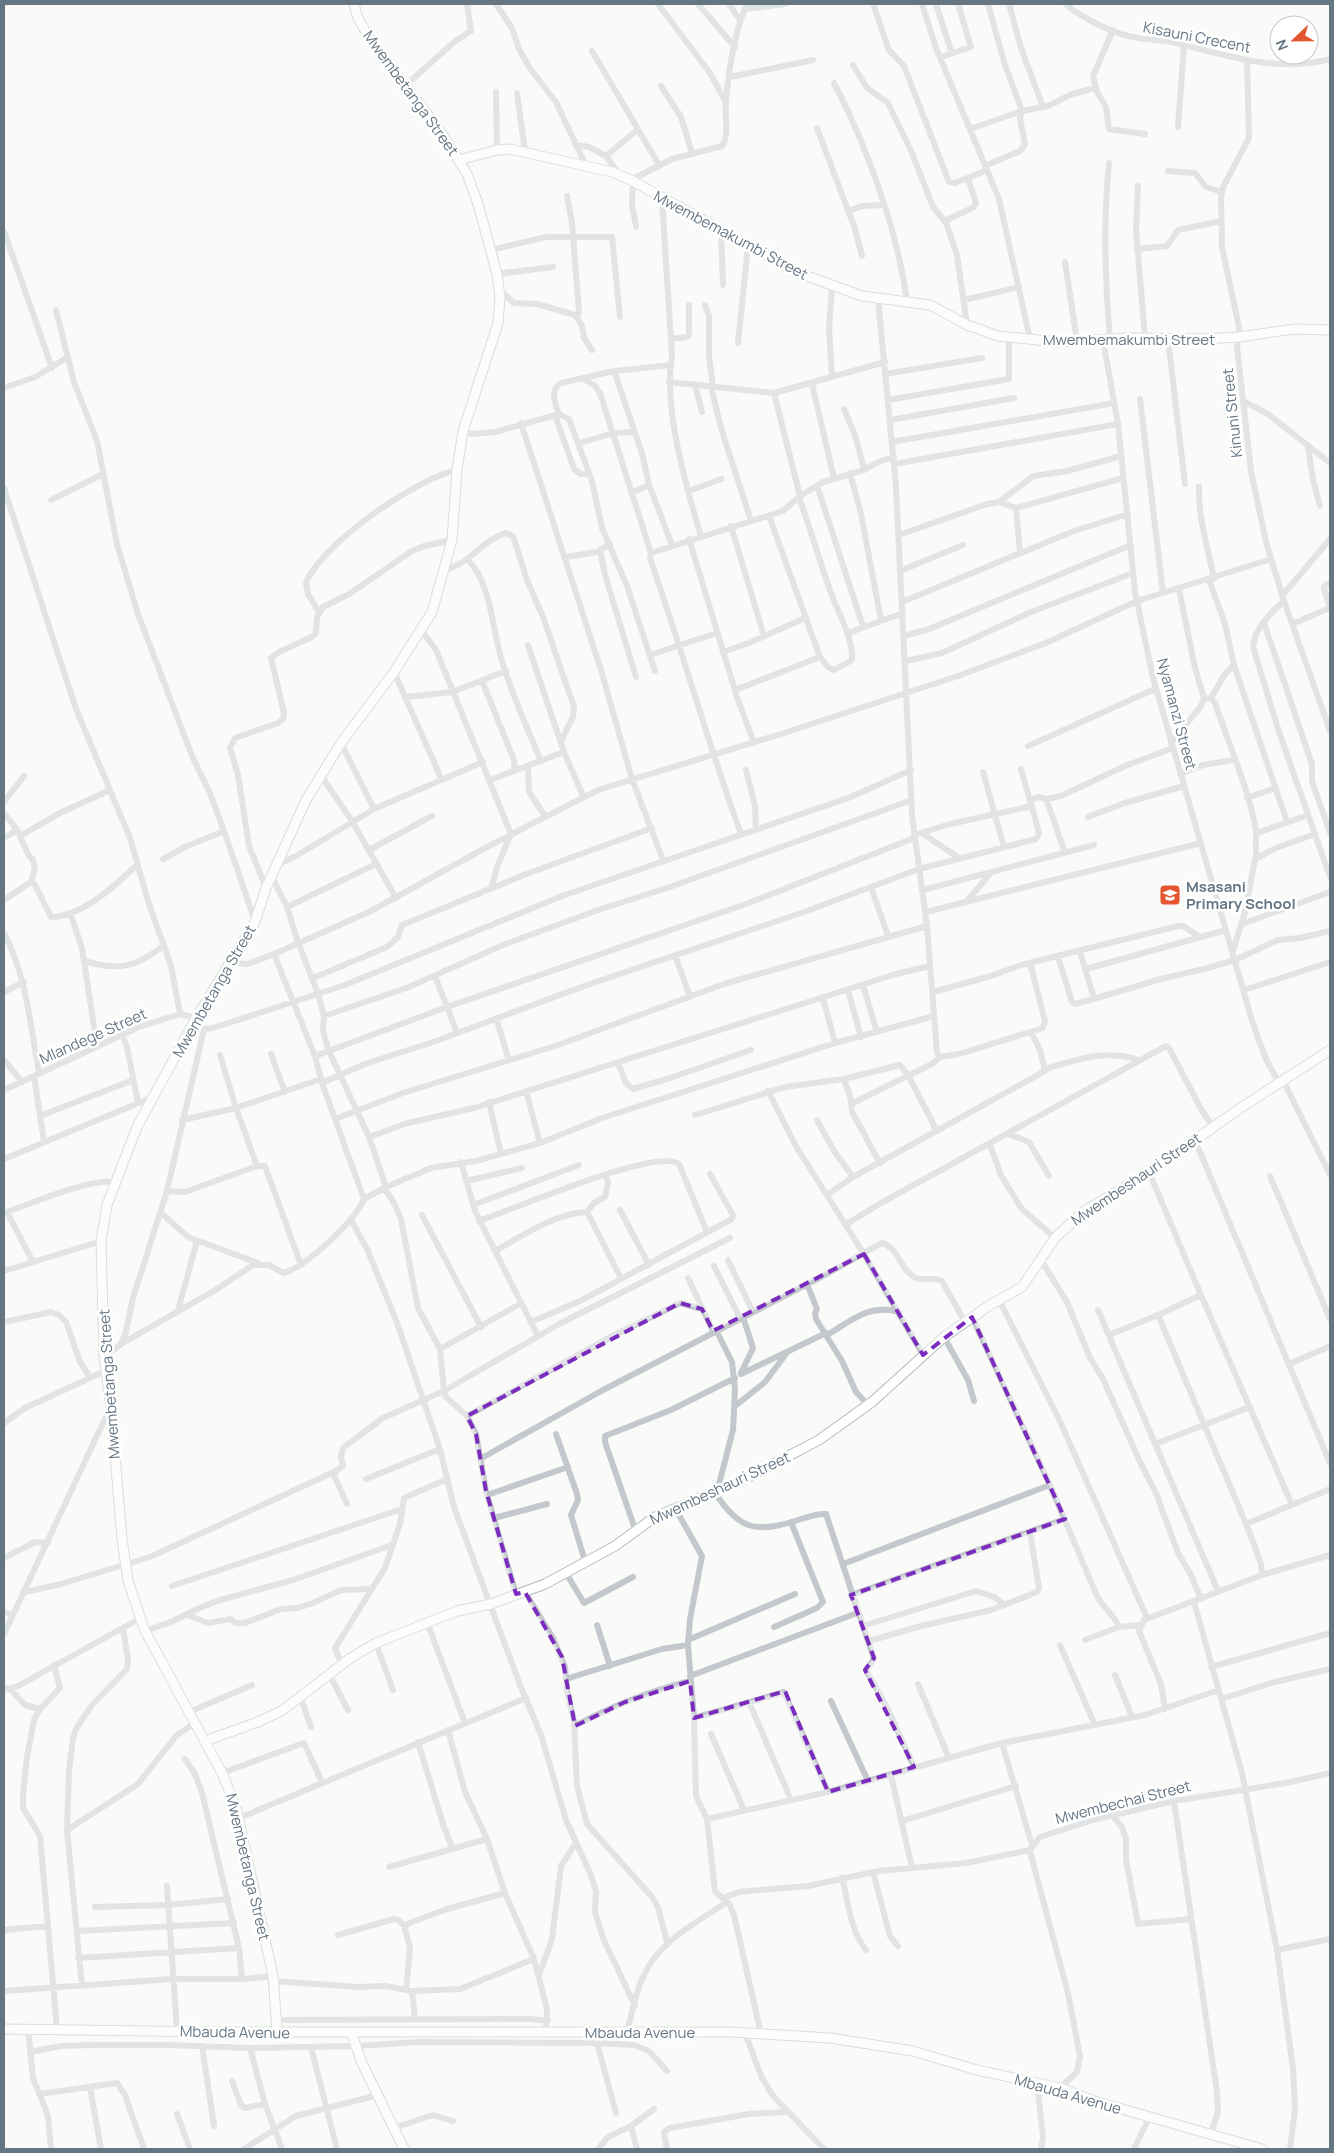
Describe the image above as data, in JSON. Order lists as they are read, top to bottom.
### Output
{
  "streets": {
    "street": [
      "Kisauni Crecent",
      "Mwembetanga Street",
      "Mwembemakumbi Street",
      "Kinuni Street",
      "Nyamanzi Street",
      "Mlandege Street",
      "Mwembeshauri Street",
      "Mwembechai Street",
      "Mbauda Avenue"
    ]
  },
  "crossings": [
    ["Kisauni Crecent", "Kinuni Street"],
    ["Mwembetanga Street", "Mwembemakumbi Street"],
    ["Mwembetanga Street", "Mwembeshauri Street"],
    ["Mwembetanga Street", "Mbauda Avenue"],
    ["Mwembemakumbi Street", "Kinuni Street"],
    ["Mwembemakumbi Street", "Nyamanzi Street"],
    ["Nyamanzi Street", "Mwembeshauri Street"]
  ],
  "places": {
    "school or university": ["Msasani Primary School"]
  },
  "north": "left"
}
